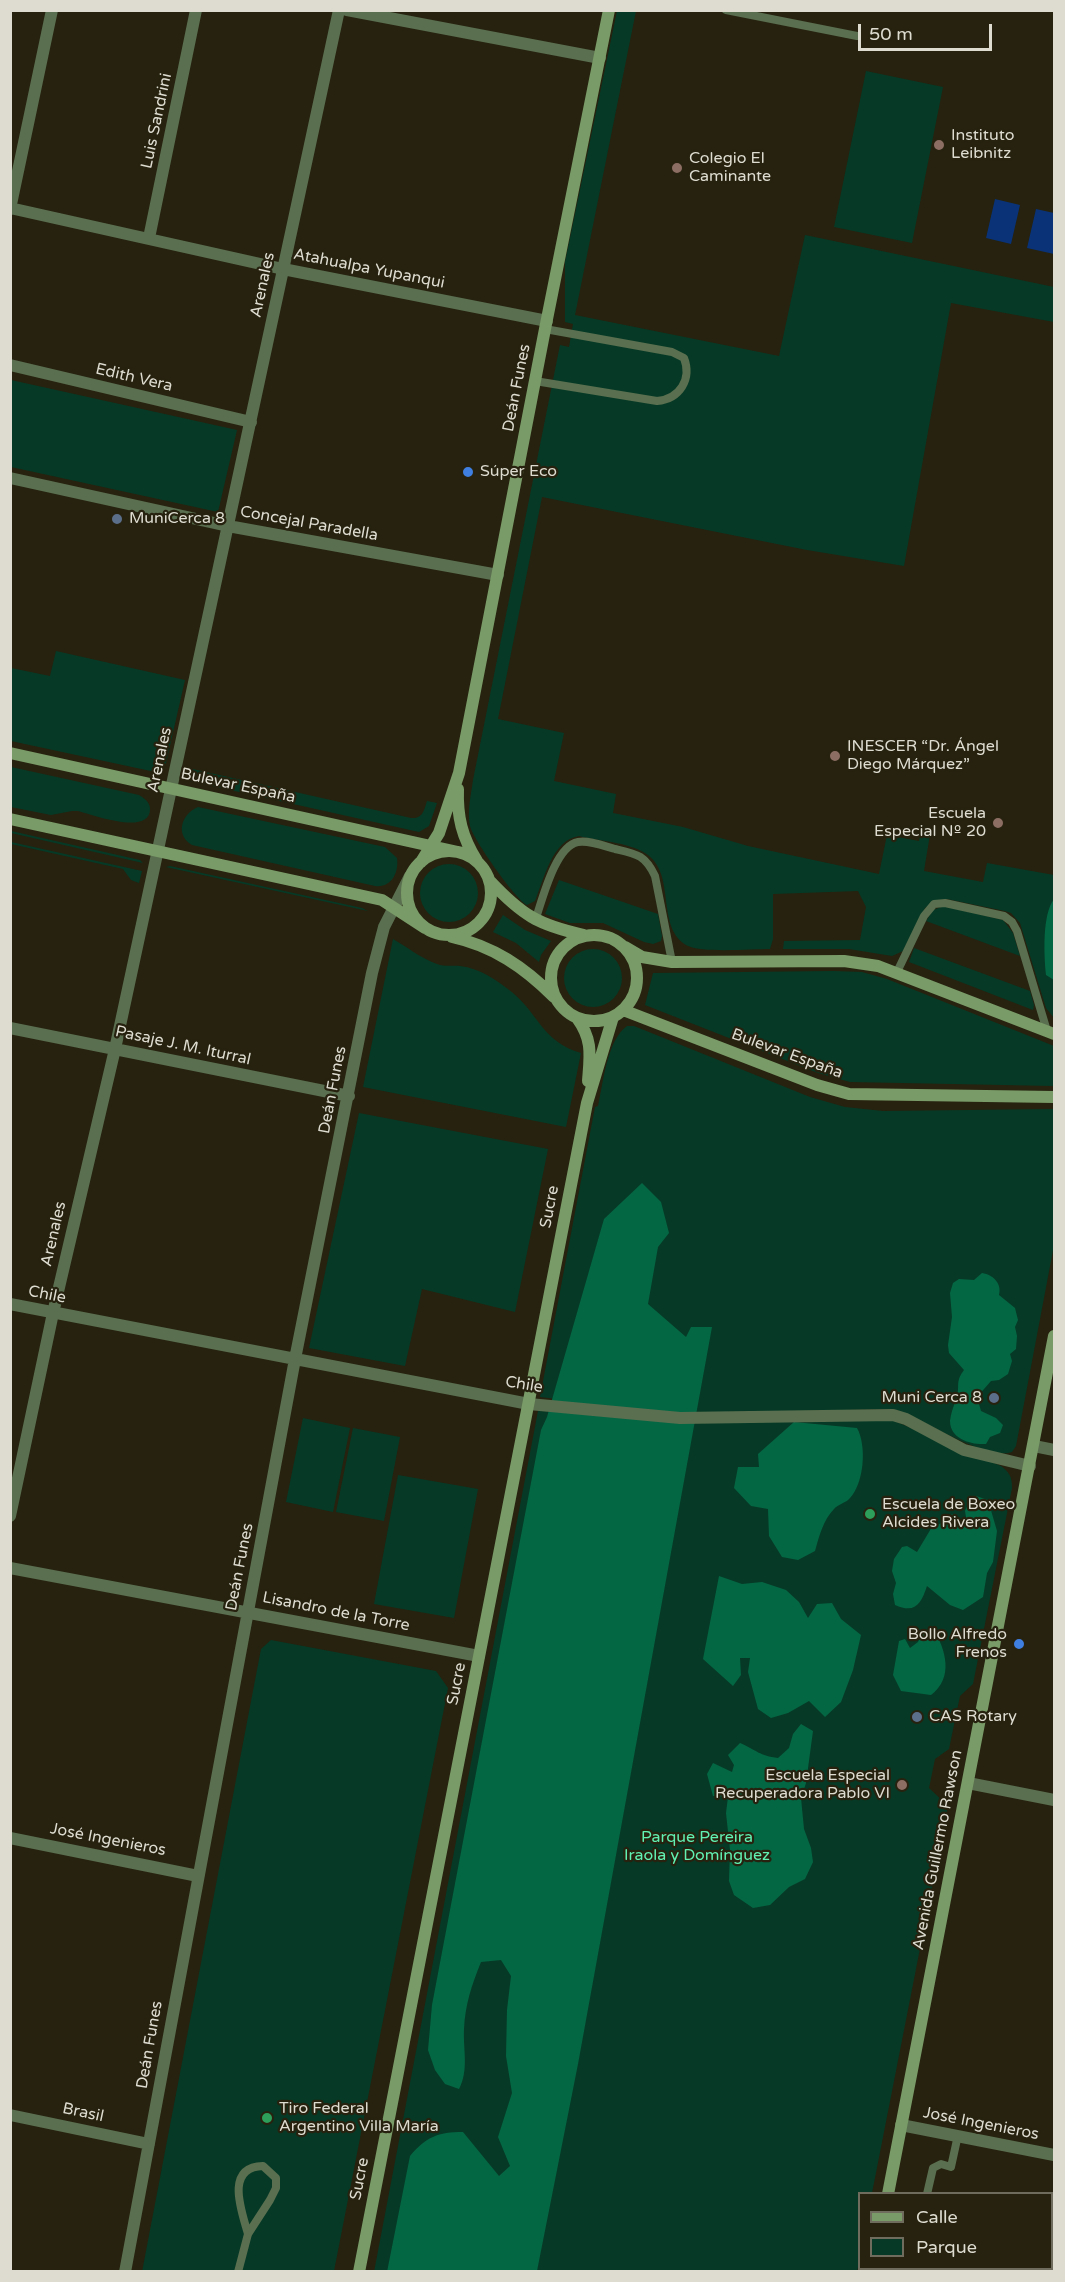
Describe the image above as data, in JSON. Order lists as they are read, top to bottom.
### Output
{
  "streets": {
    "main road": [
      "Deán Funes",
      "Bulevar España",
      "Sucre",
      "Avenida Guillermo Rawson"
    ],
    "street": [
      "Luis Sandrini",
      "Atahualpa Yupanqui",
      "Arenales",
      "Edith Vera",
      "Concejal Paradella",
      "Pasaje J. M. Iturral",
      "Chile",
      "Lisandro de la Torre",
      "José Ingenieros",
      "Brasil"
    ]
  },
  "crossings": [
    ["Luis Sandrini", "Atahualpa Yupanqui"],
    ["Atahualpa Yupanqui", "Arenales"],
    ["Atahualpa Yupanqui", "Deán Funes"],
    ["Arenales", "Edith Vera"],
    ["Arenales", "Concejal Paradella"],
    ["Arenales", "Bulevar España"],
    ["Arenales", "Pasaje J. M. Iturral"],
    ["Arenales", "Chile"],
    ["Deán Funes", "Concejal Paradella"],
    ["Deán Funes", "Bulevar España"],
    ["Deán Funes", "Pasaje J. M. Iturral"],
    ["Deán Funes", "Chile"],
    ["Deán Funes", "Lisandro de la Torre"],
    ["Deán Funes", "José Ingenieros"],
    ["Deán Funes", "Brasil"],
    ["Bulevar España", "Sucre"],
    ["Sucre", "Chile"],
    ["Sucre", "Lisandro de la Torre"],
    ["Chile", "Avenida Guillermo Rawson"],
    ["José Ingenieros", "Avenida Guillermo Rawson"]
  ],
  "parks": ["Parque Pereira Iraola y Domínguez"],
  "places": [
    "Instituto Leibnitz",
    "Colegio El Caminante",
    "Súper Eco",
    "MuniCerca 8",
    "INESCER “Dr. Ángel Diego Márquez”",
    "Escuela Especial Nº 20",
    "Muni Cerca 8",
    "Escuela de Boxeo Alcides Rivera",
    "Bollo Alfredo Frenos",
    "CAS Rotary",
    "Escuela Especial Recuperadora Pablo VI",
    "Tiro Federal Argentino Villa María"
  ],
  "legend": ["Calle", "Parque"],
  "scale_bar": "50 m"
}
